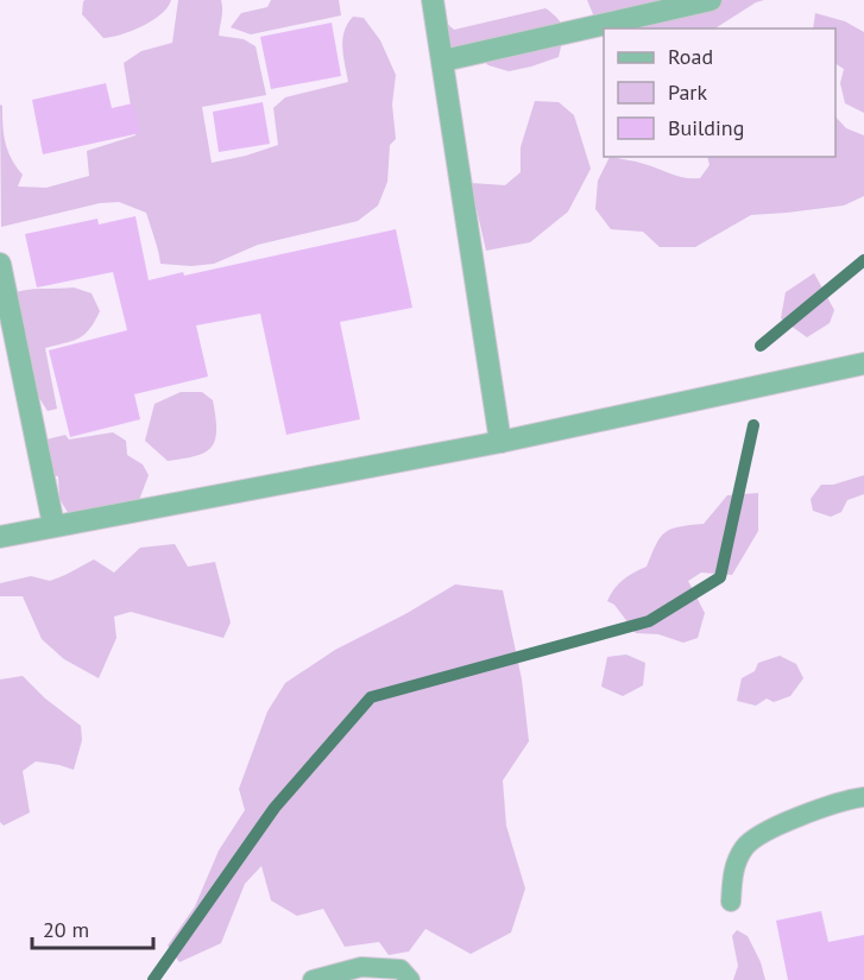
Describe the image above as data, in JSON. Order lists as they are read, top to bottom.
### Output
{
  "legend": ["Road", "Park", "Building"],
  "scale_bar": "20 m"
}
